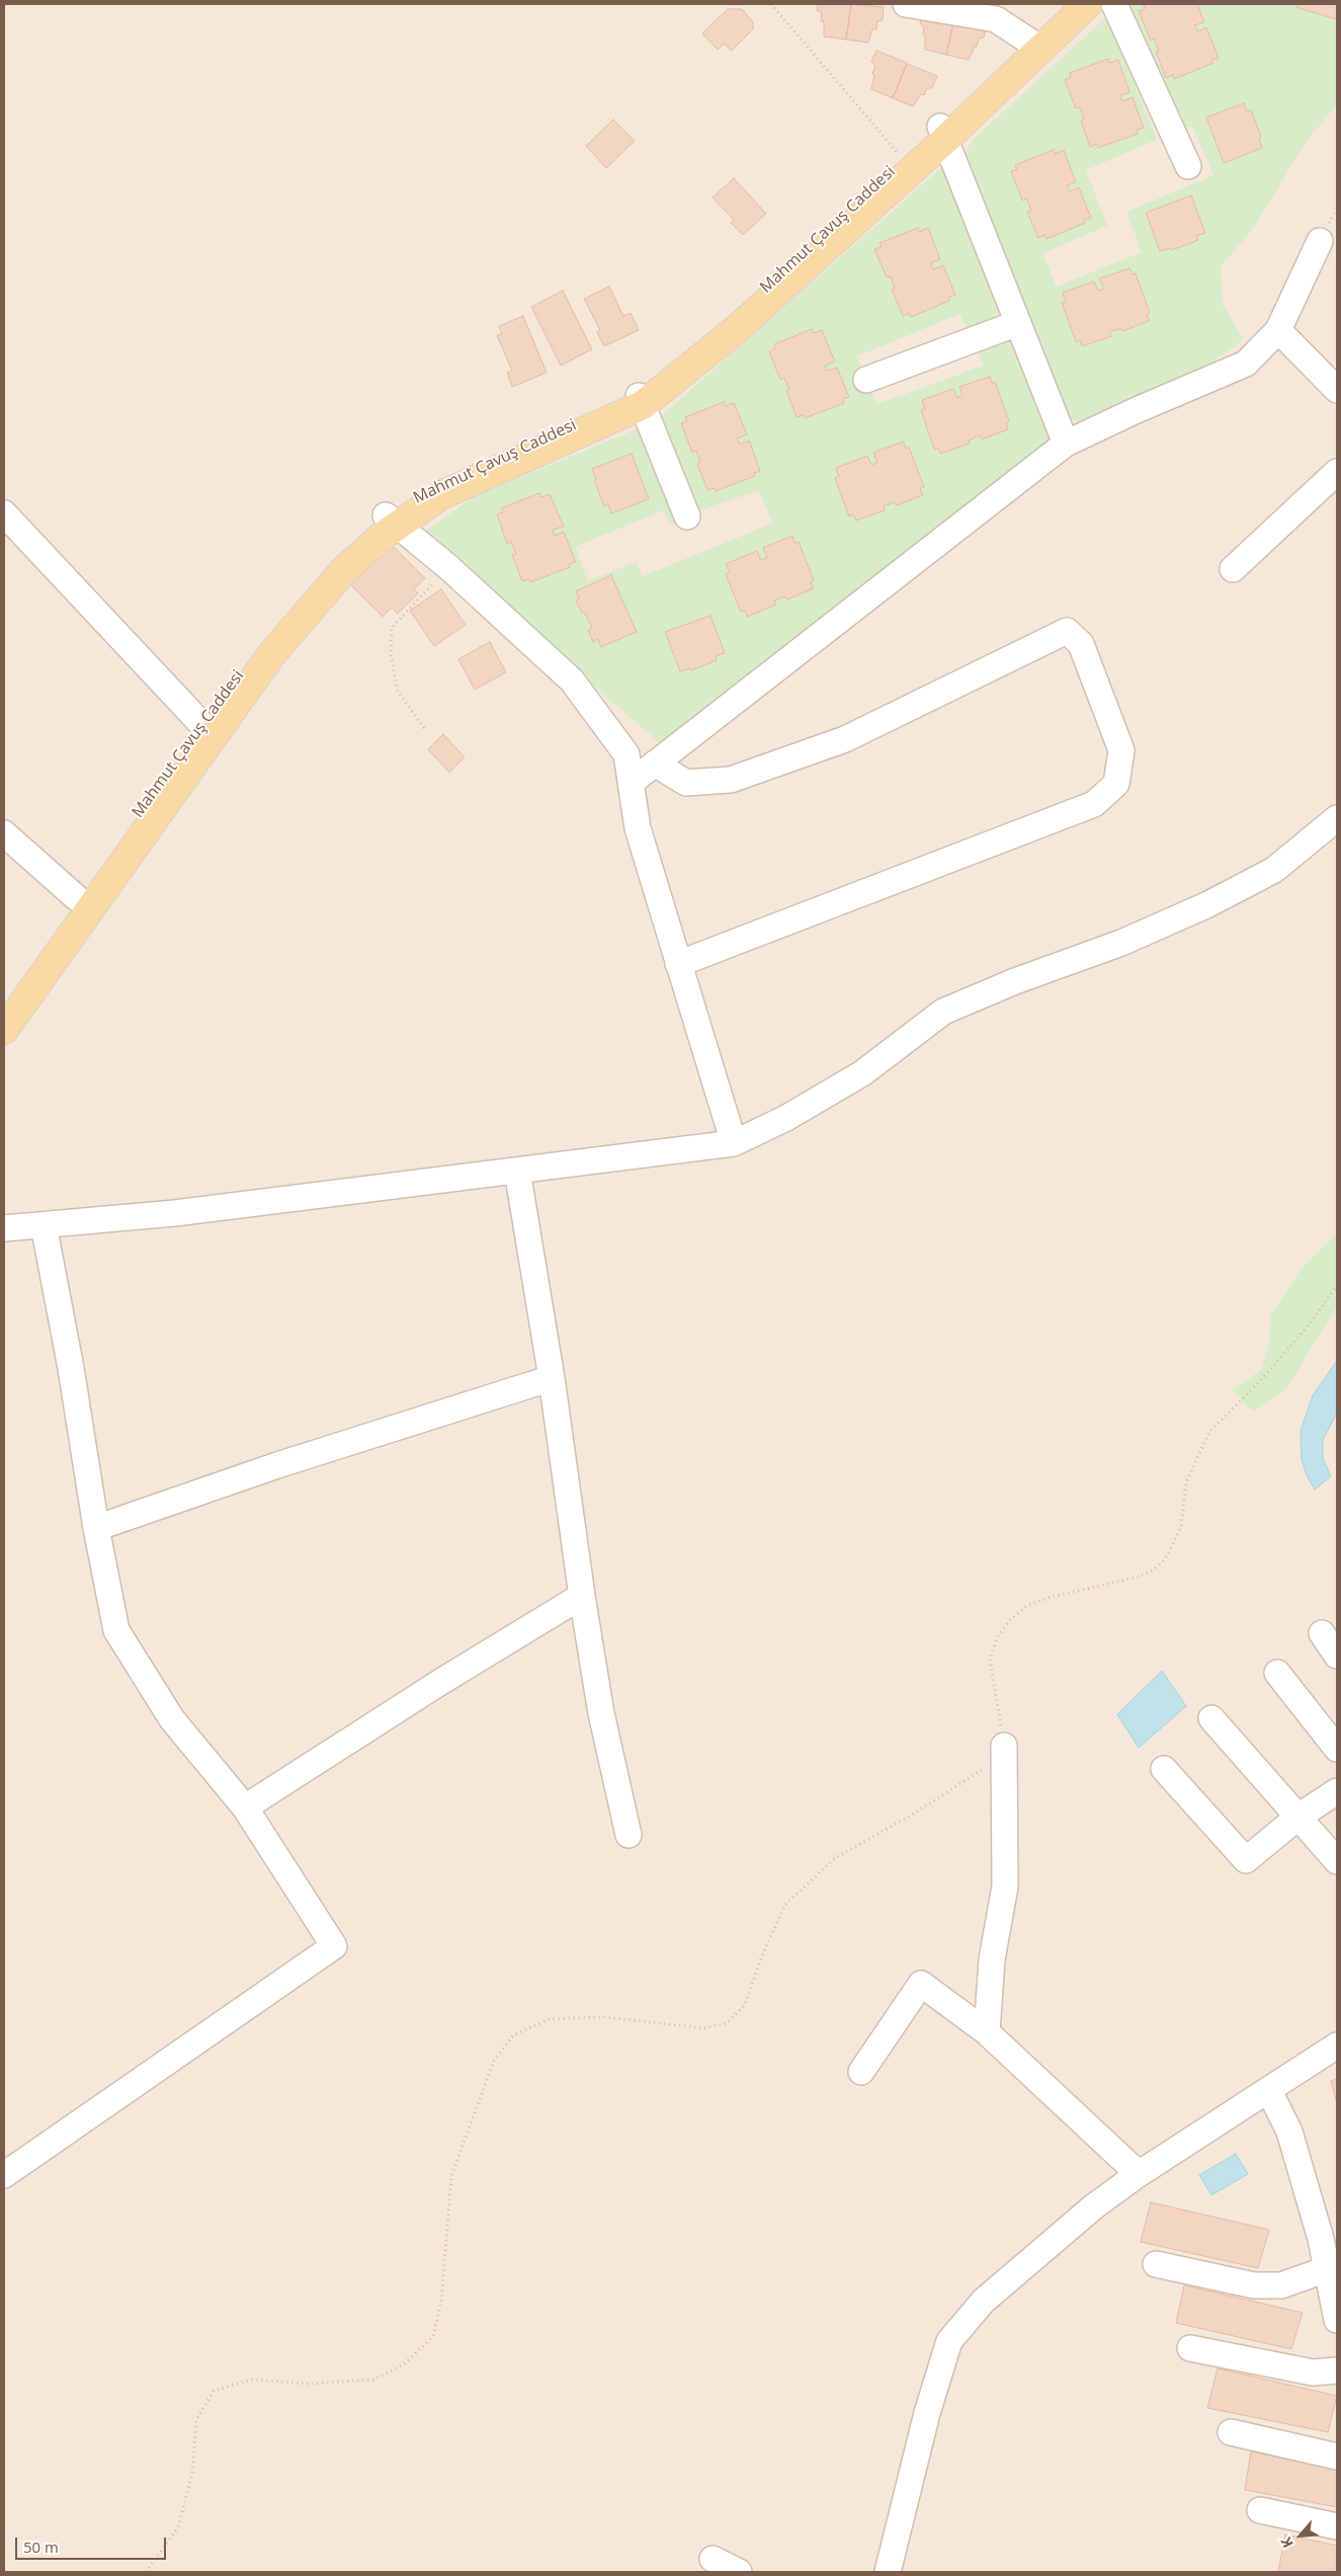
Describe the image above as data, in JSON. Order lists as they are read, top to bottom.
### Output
{
  "streets": {
    "main road": ["Mahmut Çavuş Caddesi"]
  },
  "scale_bar": "50 m",
  "north": "bottom left"
}
